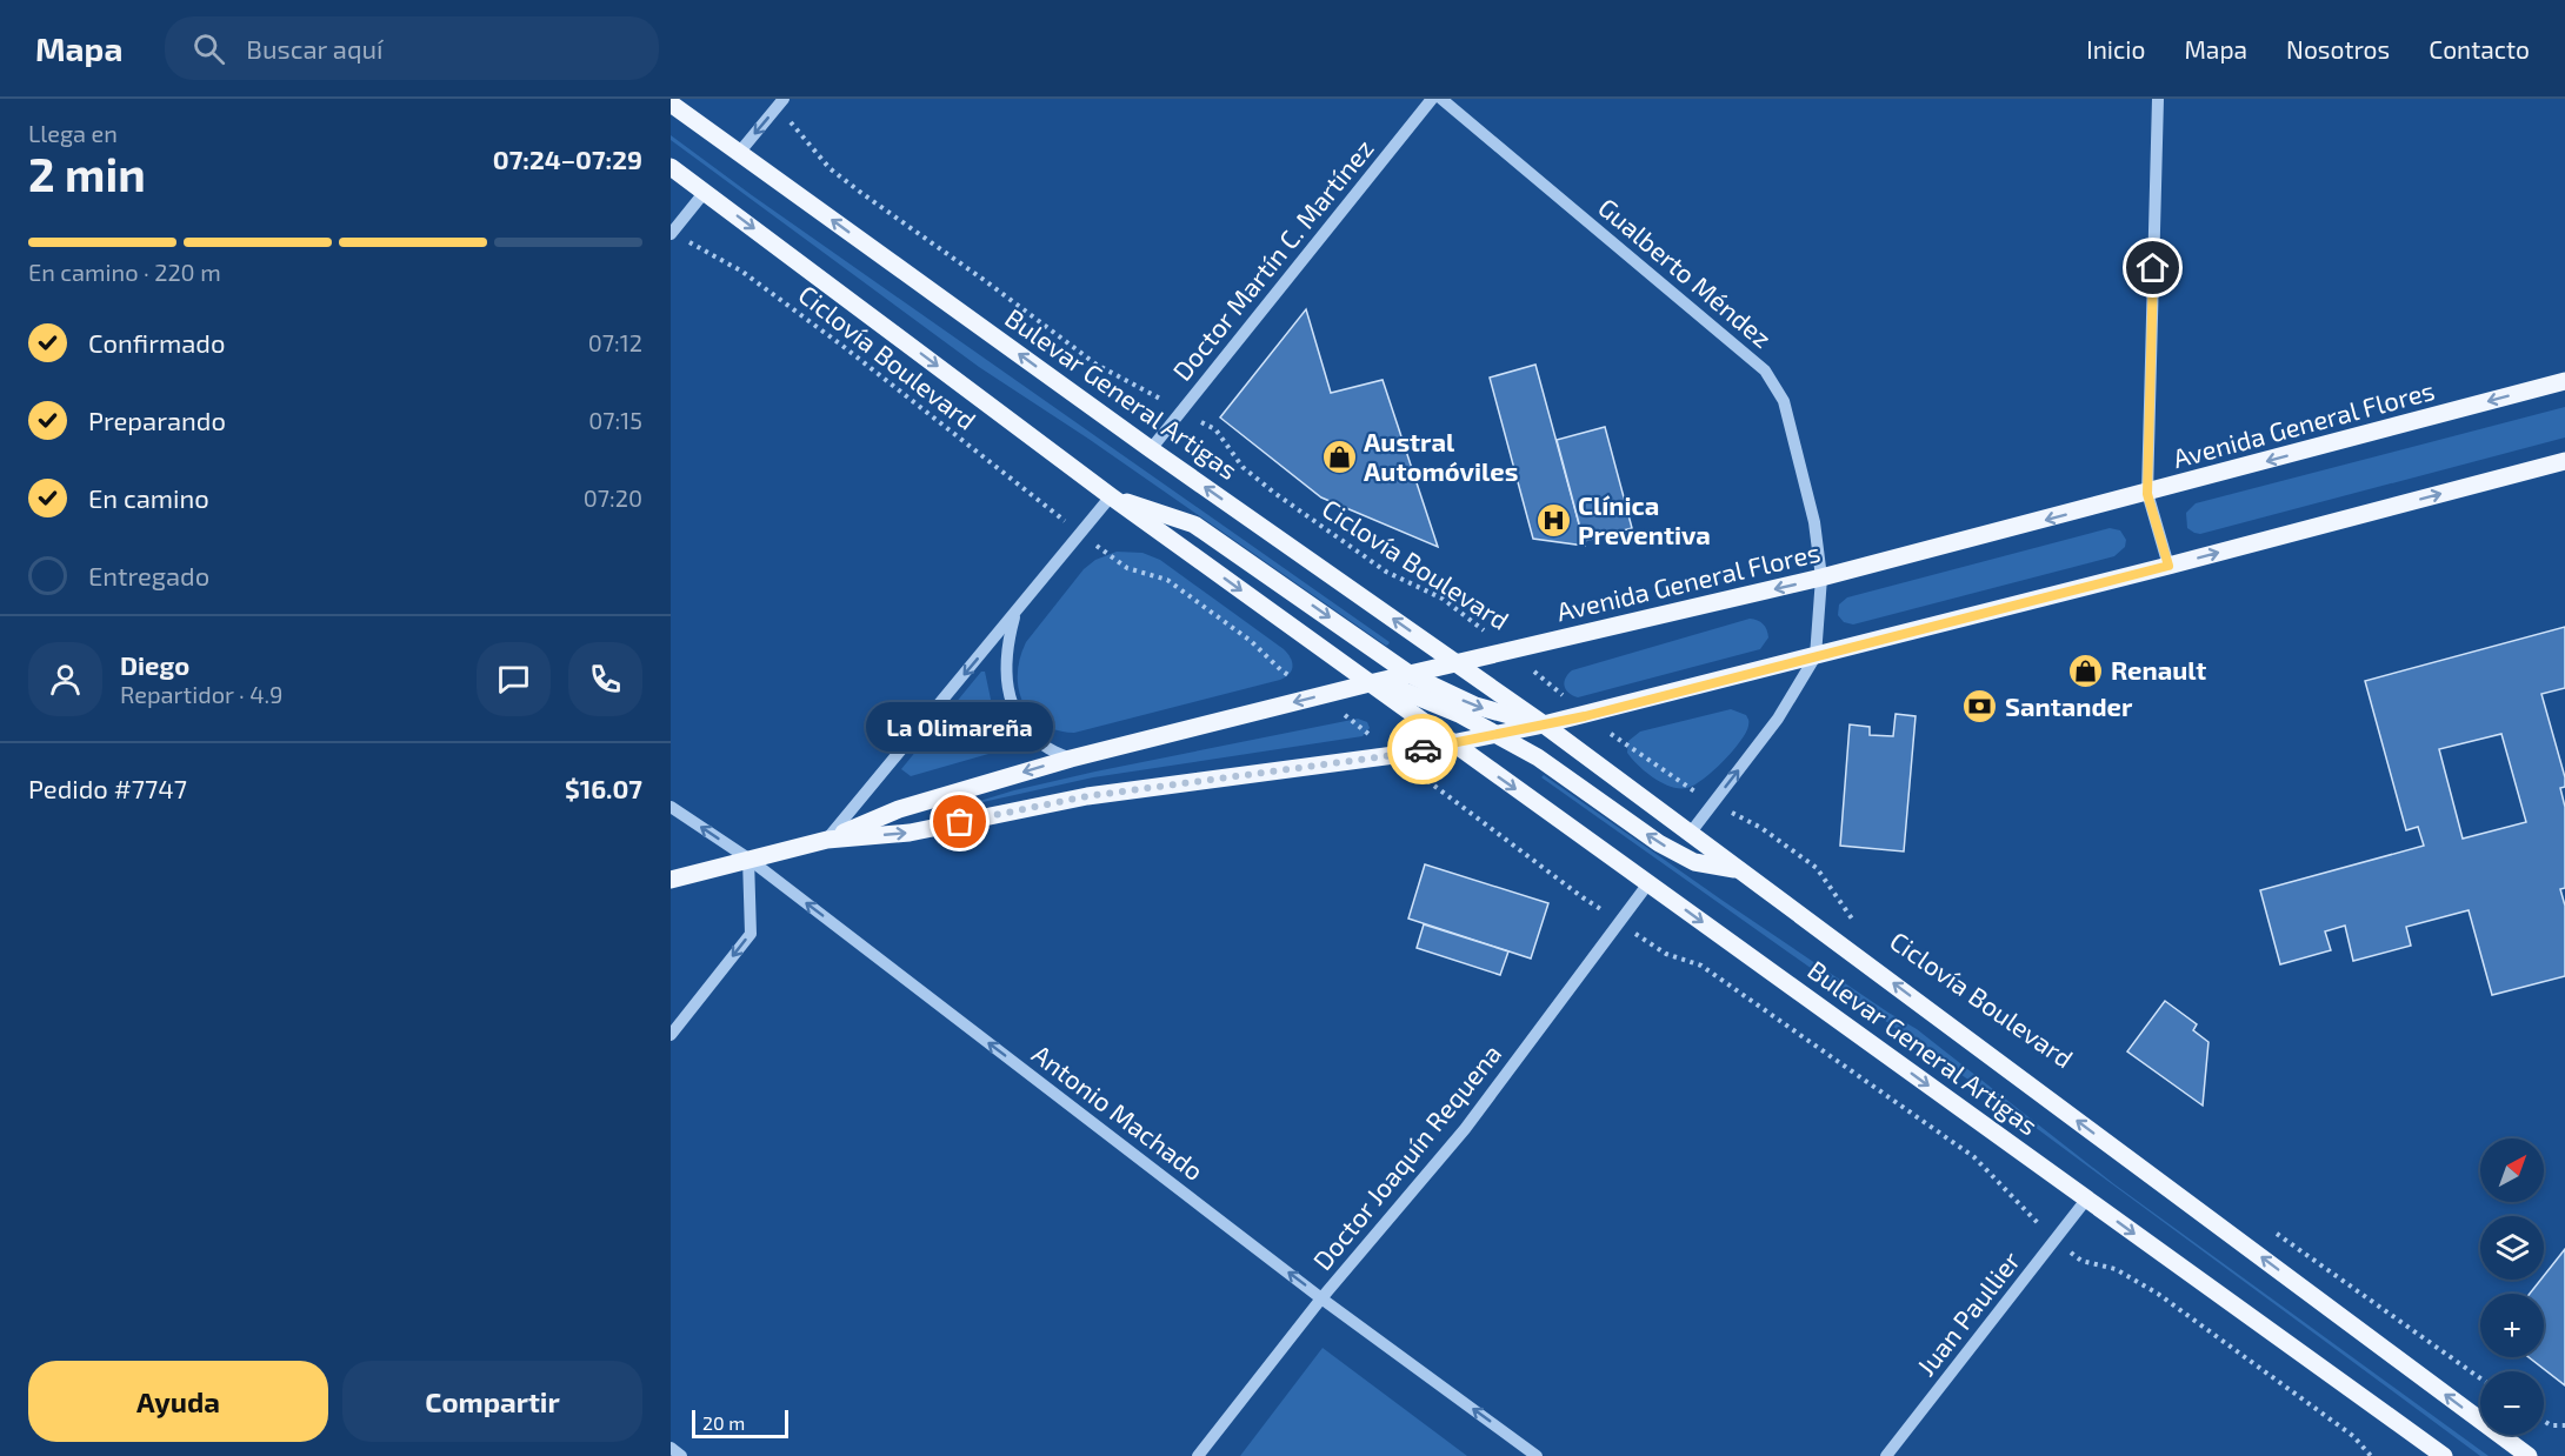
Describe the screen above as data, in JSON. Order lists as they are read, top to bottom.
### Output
{
  "streets": {
    "main road": ["Bulevar General Artigas", "Avenida General Flores"],
    "street": [
      "Doctor Martín C. Martínez",
      "Gualberto Méndez",
      "Antonio Machado",
      "Doctor Joaquín Requena",
      "Juan Paullier"
    ],
    "path": ["Ciclovía Boulevard"]
  },
  "crossings": [
    ["Doctor Martín C. Martínez", "Ciclovía Boulevard"],
    ["Doctor Martín C. Martínez", "Bulevar General Artigas"],
    ["Gualberto Méndez", "Avenida General Flores"],
    ["Ciclovía Boulevard", "Avenida General Flores"],
    ["Ciclovía Boulevard", "Doctor Joaquín Requena"],
    ["Ciclovía Boulevard", "Juan Paullier"],
    ["Bulevar General Artigas", "Avenida General Flores"],
    ["Bulevar General Artigas", "Doctor Joaquín Requena"],
    ["Bulevar General Artigas", "Juan Paullier"],
    ["Avenida General Flores", "Antonio Machado"],
    ["Antonio Machado", "Doctor Joaquín Requena"]
  ],
  "one_way": ["Antonio Machado"],
  "places": {
    "shop": ["Austral Automóviles", "Renault"],
    "hospital": ["Clínica Preventiva"],
    "bank": ["Santander"],
    "other": ["La Olimareña"]
  },
  "scale_bar": "20 m",
  "north": "top right",
  "page": {
    "header": "Mapa",
    "search": "Buscar aquí",
    "nav": [
      "Inicio",
      "Mapa",
      "Nosotros",
      "Contacto"
    ],
    "heading": ["2 min", "Llega en", "07:24–07:29"],
    "panel": [
      "Diego",
      "Repartidor · 4.9",
      "Pedido #7747",
      "$16.07"
    ],
    "bar": "En camino · 220 m",
    "list": [
      ["Confirmado", "07:12"],
      ["Preparando", "07:15"],
      ["En camino", "07:20"],
      "Entregado"
    ],
    "bubble": "La Olimareña",
    "map_buttons": ["+", "−"],
    "buttons": ["Ayuda", "Compartir"],
    "scale": "20 m"
  }
}
